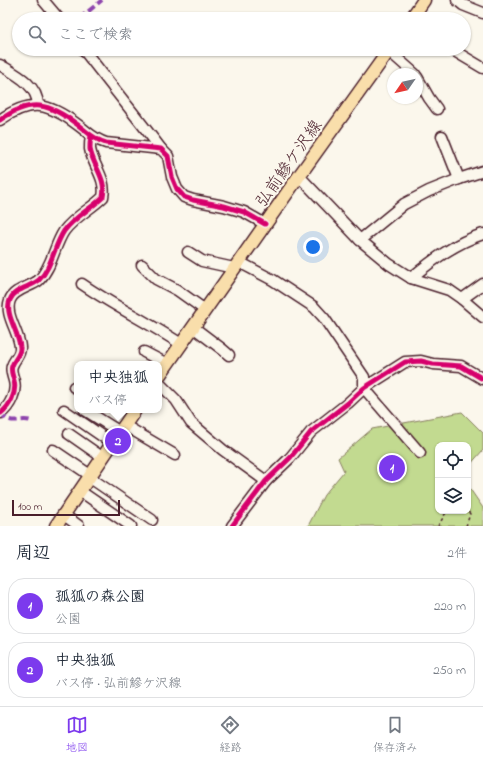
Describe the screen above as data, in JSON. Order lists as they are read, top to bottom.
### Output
{
  "streets": {
    "main road": ["弘前鰺ケ沢線"]
  },
  "scale_bar": "100 m",
  "north": "bottom left",
  "page": {
    "search": "ここで検索",
    "popup": ["中央独狐", "バス停"],
    "pins": ["2", "1"],
    "scale": "100 m",
    "heading": ["周辺", "2件"],
    "list": [
      {
        "mark": "1",
        "name": "孤狐の森公園",
        "note": "公園",
        "value": "220 m"
      },
      {
        "mark": "2",
        "name": "中央独狐",
        "note": "バス停 · 弘前鰺ケ沢線",
        "value": "250 m"
      }
    ],
    "nav": ["地図", "経路", "保存済み"]
  }
}
